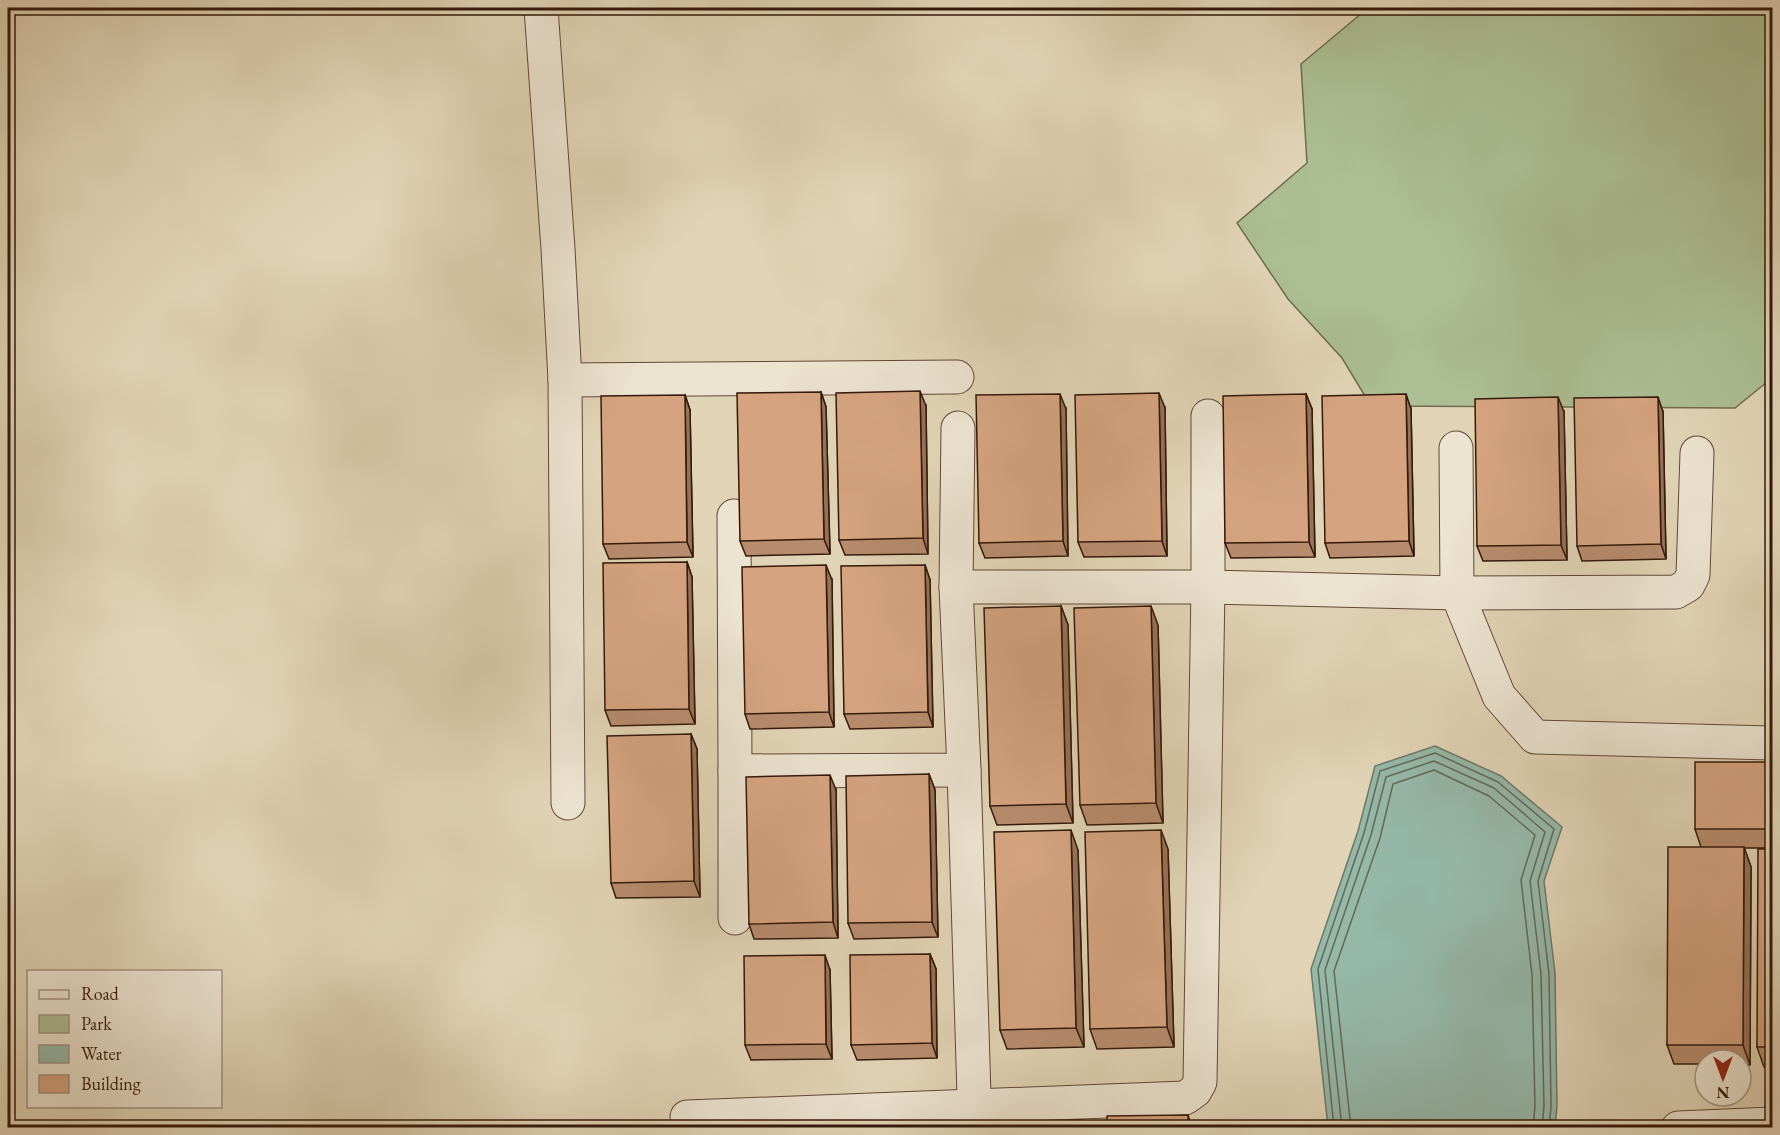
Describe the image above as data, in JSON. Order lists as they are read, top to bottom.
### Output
{
  "legend": [
    "Road",
    "Park",
    "Water",
    "Building"
  ],
  "north": "bottom"
}
